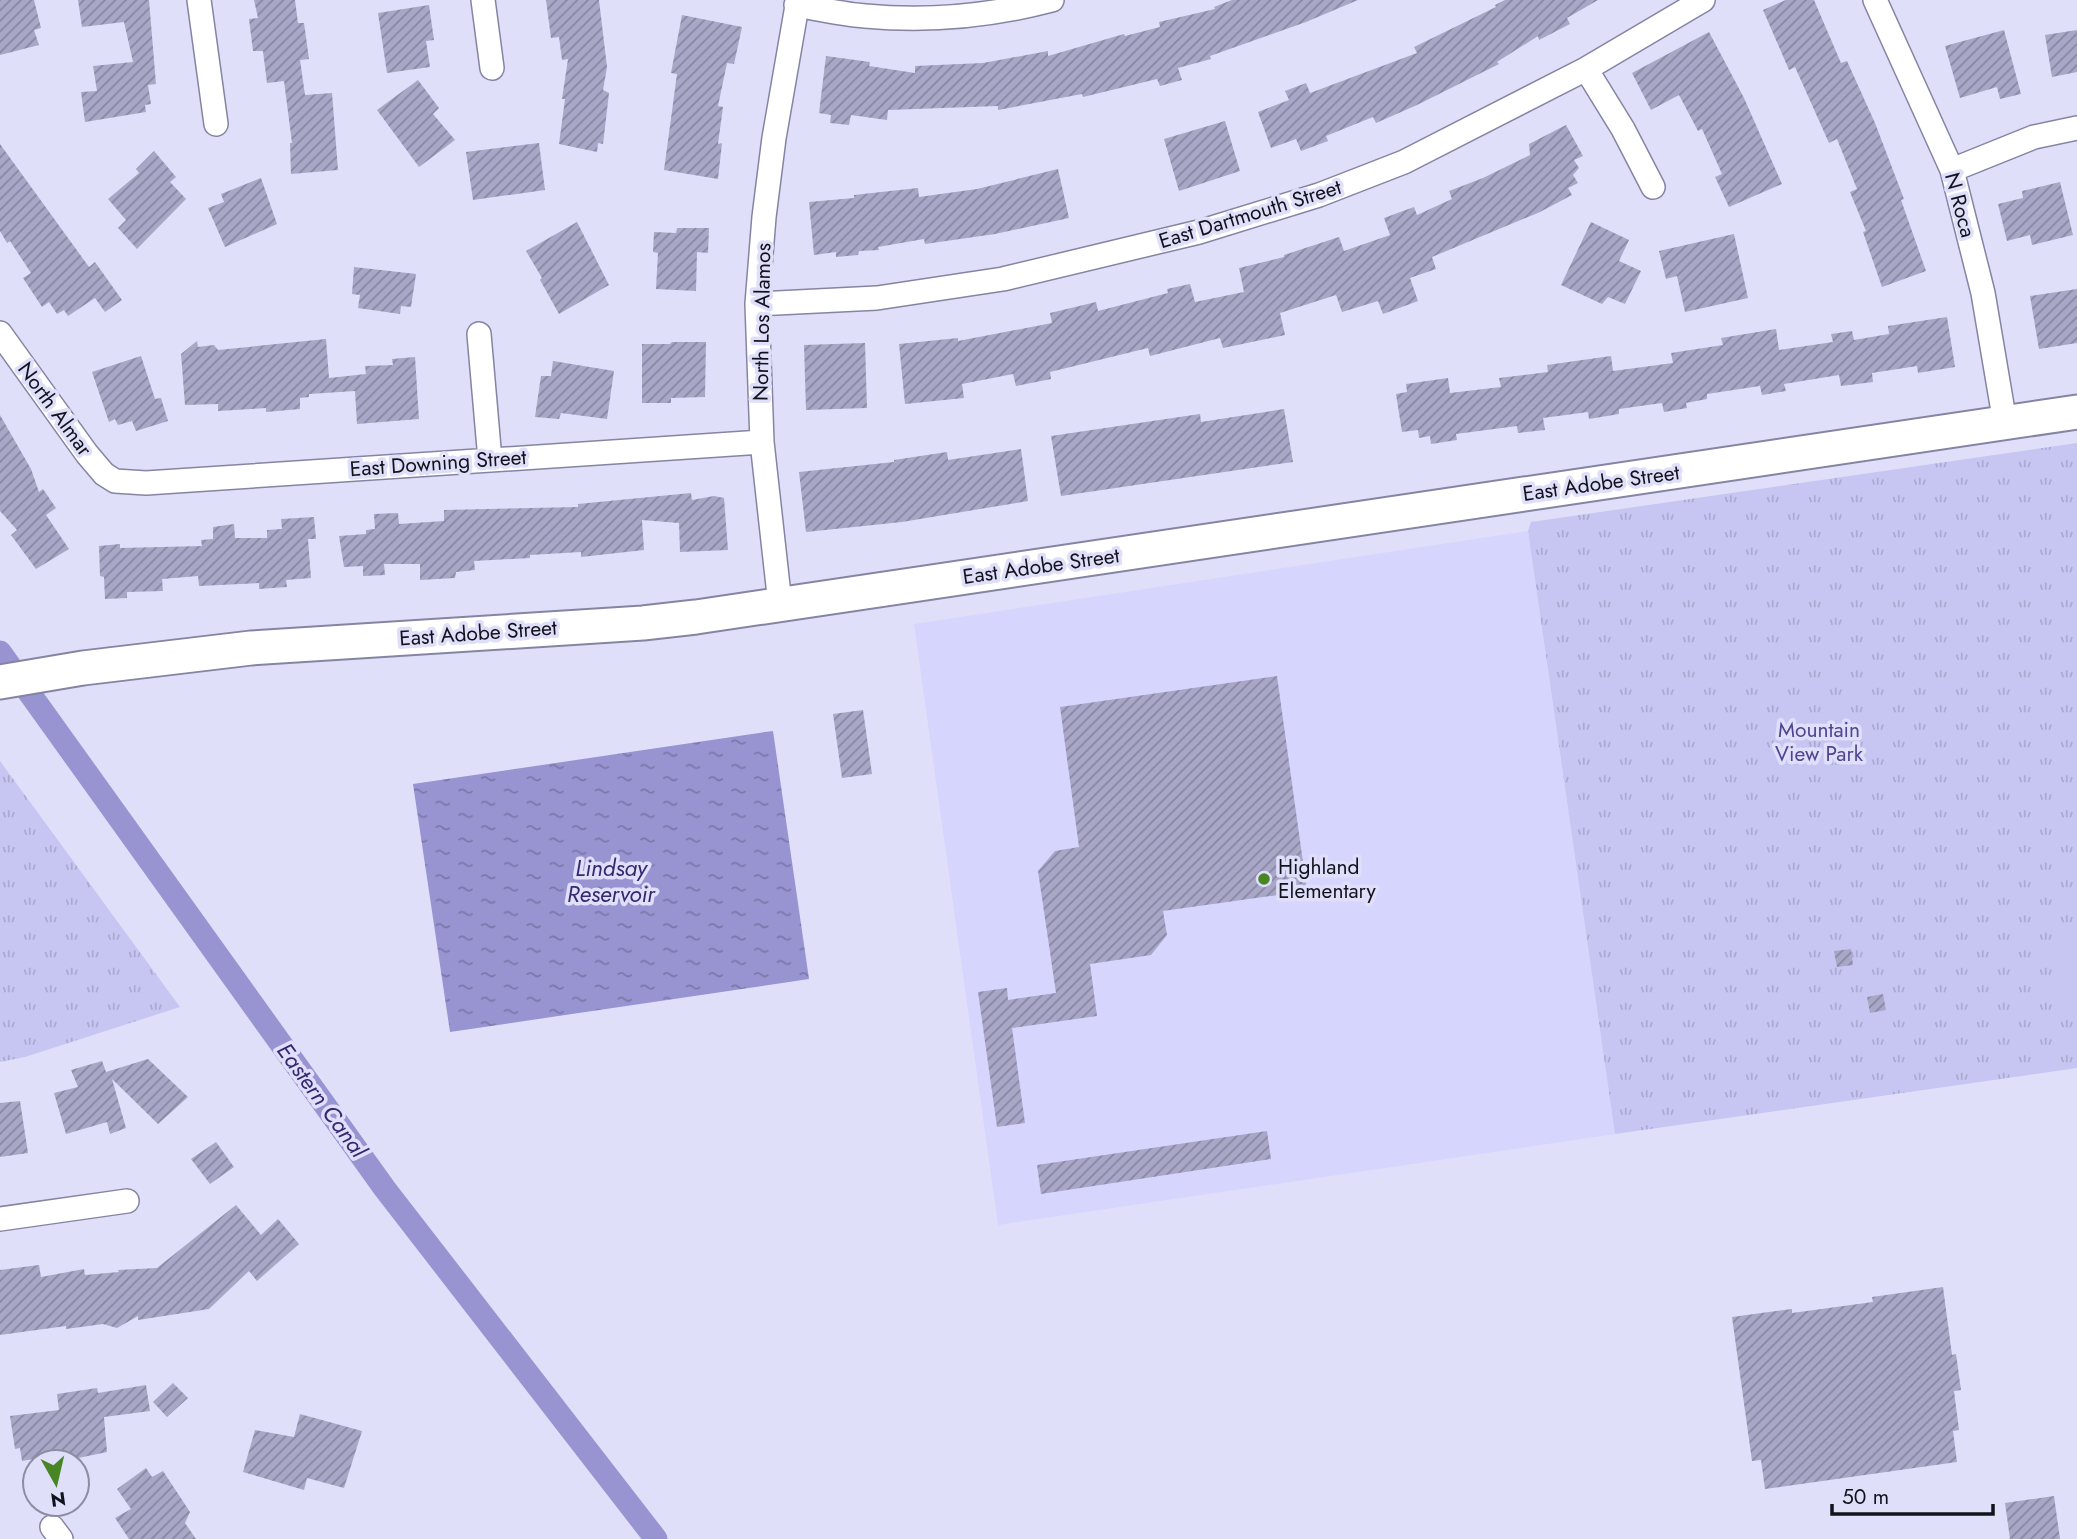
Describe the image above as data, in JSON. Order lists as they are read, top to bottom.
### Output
{
  "streets": {
    "street": [
      "N Roca",
      "East Dartmouth Street",
      "North Los Alamos",
      "North Almar",
      "East Downing Street",
      "East Adobe Street"
    ]
  },
  "crossings": [
    ["N Roca", "East Adobe Street"],
    ["East Dartmouth Street", "North Los Alamos"],
    ["North Los Alamos", "East Downing Street"],
    ["North Los Alamos", "East Adobe Street"],
    ["North Almar", "East Downing Street"]
  ],
  "water": ["Lindsay Reservoir", "Eastern Canal"],
  "parks": ["Mountain View Park"],
  "places": ["Highland Elementary"],
  "scale_bar": "50 m",
  "north": "bottom"
}
